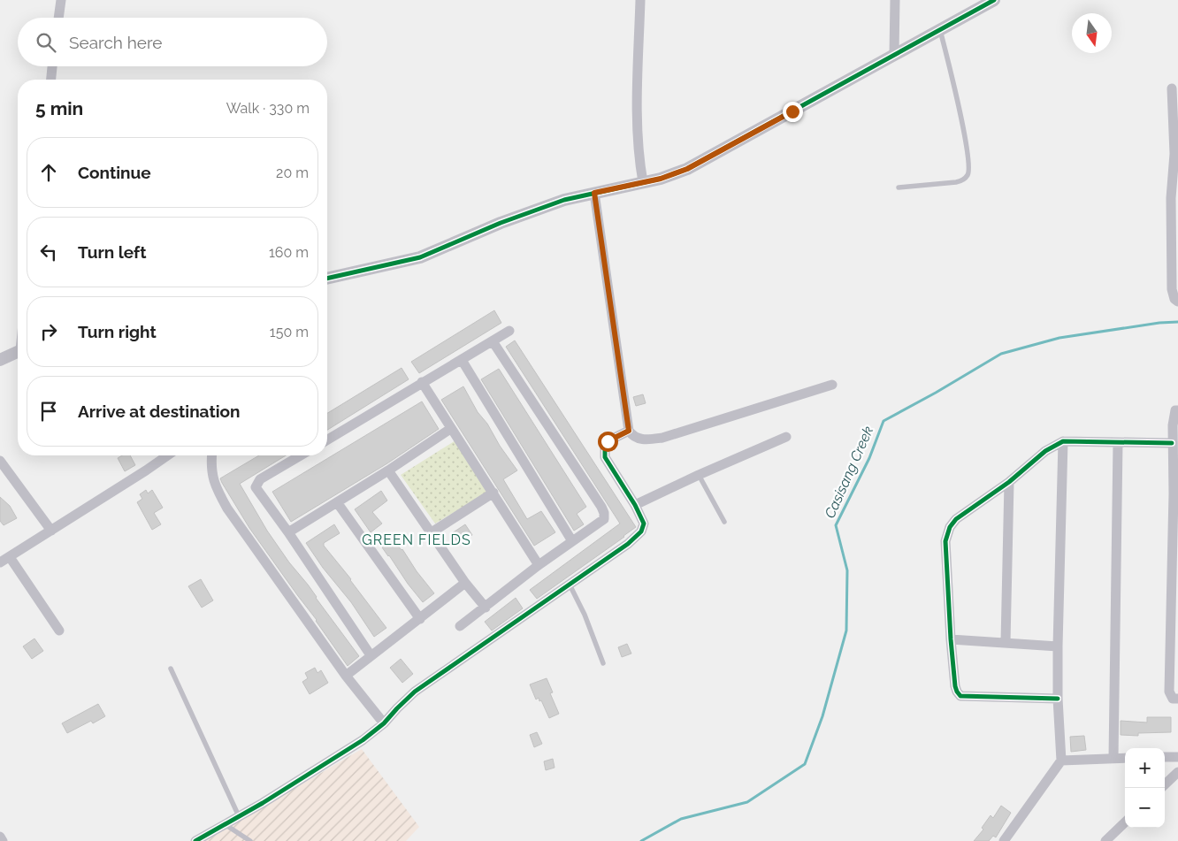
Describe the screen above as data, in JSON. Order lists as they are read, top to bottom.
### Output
{
  "districts": ["GREEN FIELDS"],
  "water": ["Casisang Creek"],
  "north": "bottom",
  "page": {
    "search": "Search here",
    "heading": ["5 min", "Walk · 330 m"],
    "list": [
      ["Continue", "20 m"],
      ["Turn left", "160 m"],
      ["Turn right", "150 m"],
      "Arrive at destination"
    ],
    "map_buttons": ["+", "−"]
  }
}
